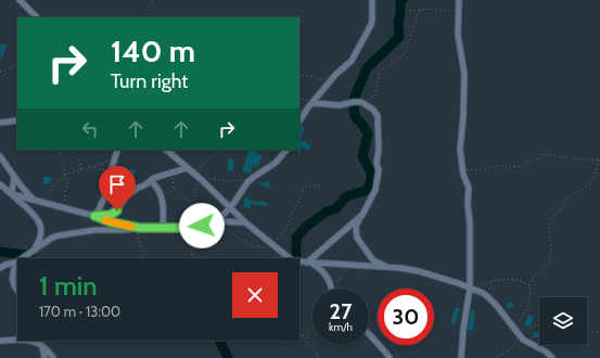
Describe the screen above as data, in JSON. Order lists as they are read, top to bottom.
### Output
{
  "page": {
    "turn": ["140 m", "Turn right"],
    "heading": ["1 min", "170 m · 13:00"],
    "speed": "27 km/h",
    "limit": "30"
  }
}
